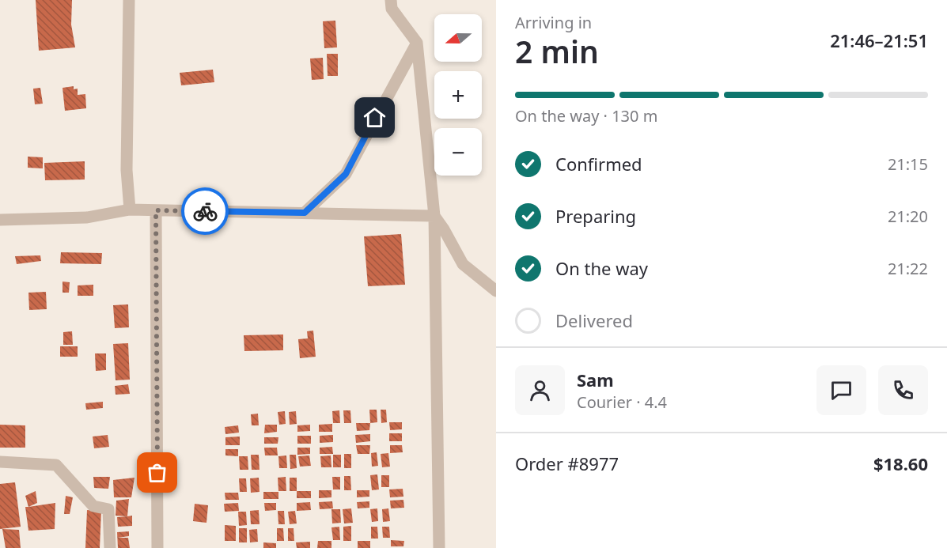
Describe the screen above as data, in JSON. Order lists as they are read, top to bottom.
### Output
{
  "north": "left",
  "page": {
    "heading": ["2 min", "Arriving in", "21:46–21:51"],
    "panel": [
      "Sam",
      "Courier · 4.4",
      "Order #8977",
      "$18.60"
    ],
    "map_buttons": ["+", "−"],
    "bar": "On the way · 130 m",
    "list": [
      ["Confirmed", "21:15"],
      ["Preparing", "21:20"],
      ["On the way", "21:22"],
      "Delivered"
    ]
  }
}
